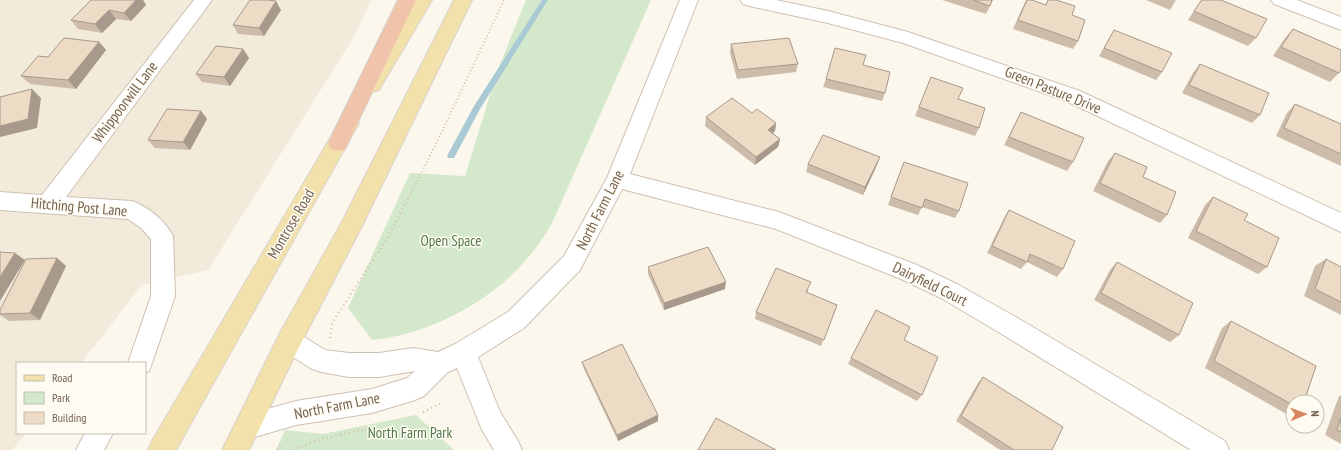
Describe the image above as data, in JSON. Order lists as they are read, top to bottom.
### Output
{
  "streets": {
    "main road": ["Montrose Road"],
    "street": [
      "Green Pasture Drive",
      "Whippoorwill Lane",
      "Hitching Post Lane",
      "North Farm Lane",
      "Dairyfield Court"
    ]
  },
  "crossings": [
    ["Whippoorwill Lane", "Hitching Post Lane"],
    ["North Farm Lane", "Dairyfield Court"]
  ],
  "parks": ["Open Space", "North Farm Park"],
  "legend": ["Road", "Park", "Building"],
  "north": "right"
}
